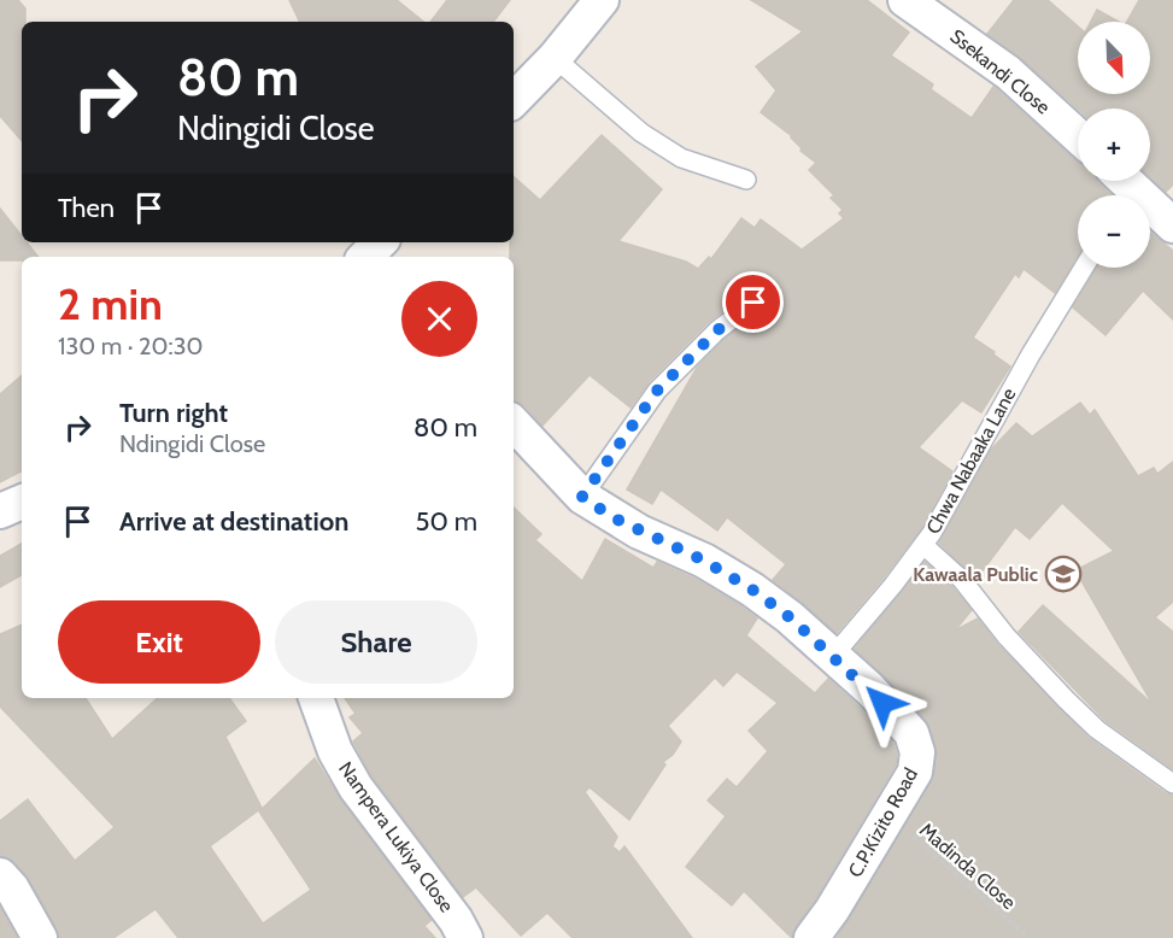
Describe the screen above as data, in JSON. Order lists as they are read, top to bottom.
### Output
{
  "streets": {
    "street": ["Ssekandi Close", "C.P.Kizito Road", "Nampera Lukiya Close"],
    "lane": ["Chwa Nabaaka Lane"],
    "path": ["Madinda Close"]
  },
  "crossings": [
    ["Chwa Nabaaka Lane", "C.P.Kizito Road"],
    ["C.P.Kizito Road", "Madinda Close"]
  ],
  "places": {
    "school or university": ["Kawaala Public"]
  },
  "north": "bottom right",
  "page": {
    "map_buttons": ["+", "−"],
    "turn": ["80 m", "Ndingidi Close"],
    "then": "Then",
    "heading": ["2 min", "130 m · 20:30"],
    "list": [
      {
        "name": "Turn right",
        "note": "Ndingidi Close",
        "value": "80 m"
      },
      {
        "name": "Arrive at destination",
        "value": "50 m"
      }
    ],
    "buttons": ["Exit", "Share"]
  }
}
